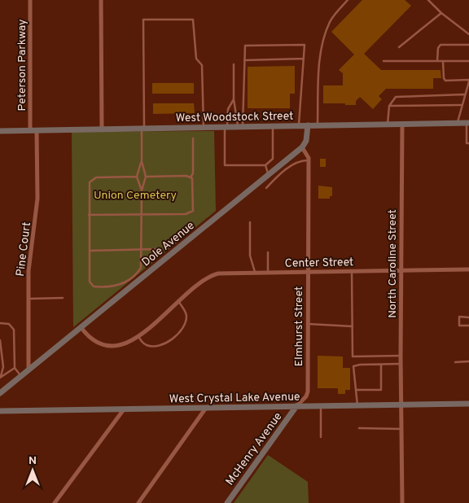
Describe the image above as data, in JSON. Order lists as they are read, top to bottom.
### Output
{
  "streets": {
    "street": [
      "Peterson Parkway",
      "West Woodstock Street",
      "Dole Avenue",
      "Pine Court",
      "Center Street",
      "North Caroline Street",
      "Elmhurst Street",
      "West Crystal Lake Avenue",
      "McHenry Avenue"
    ]
  },
  "crossings": [
    ["Peterson Parkway", "West Woodstock Street"],
    ["West Woodstock Street", "Pine Court"],
    ["West Woodstock Street", "North Caroline Street"],
    ["Dole Avenue", "Pine Court"],
    ["Dole Avenue", "Center Street"],
    ["Dole Avenue", "Elmhurst Street"],
    ["Center Street", "North Caroline Street"],
    ["Center Street", "Elmhurst Street"],
    ["North Caroline Street", "West Crystal Lake Avenue"],
    ["Elmhurst Street", "West Crystal Lake Avenue"],
    ["Elmhurst Street", "McHenry Avenue"],
    ["West Crystal Lake Avenue", "McHenry Avenue"]
  ],
  "parks": ["Union Cemetery"],
  "north": "top"
}
